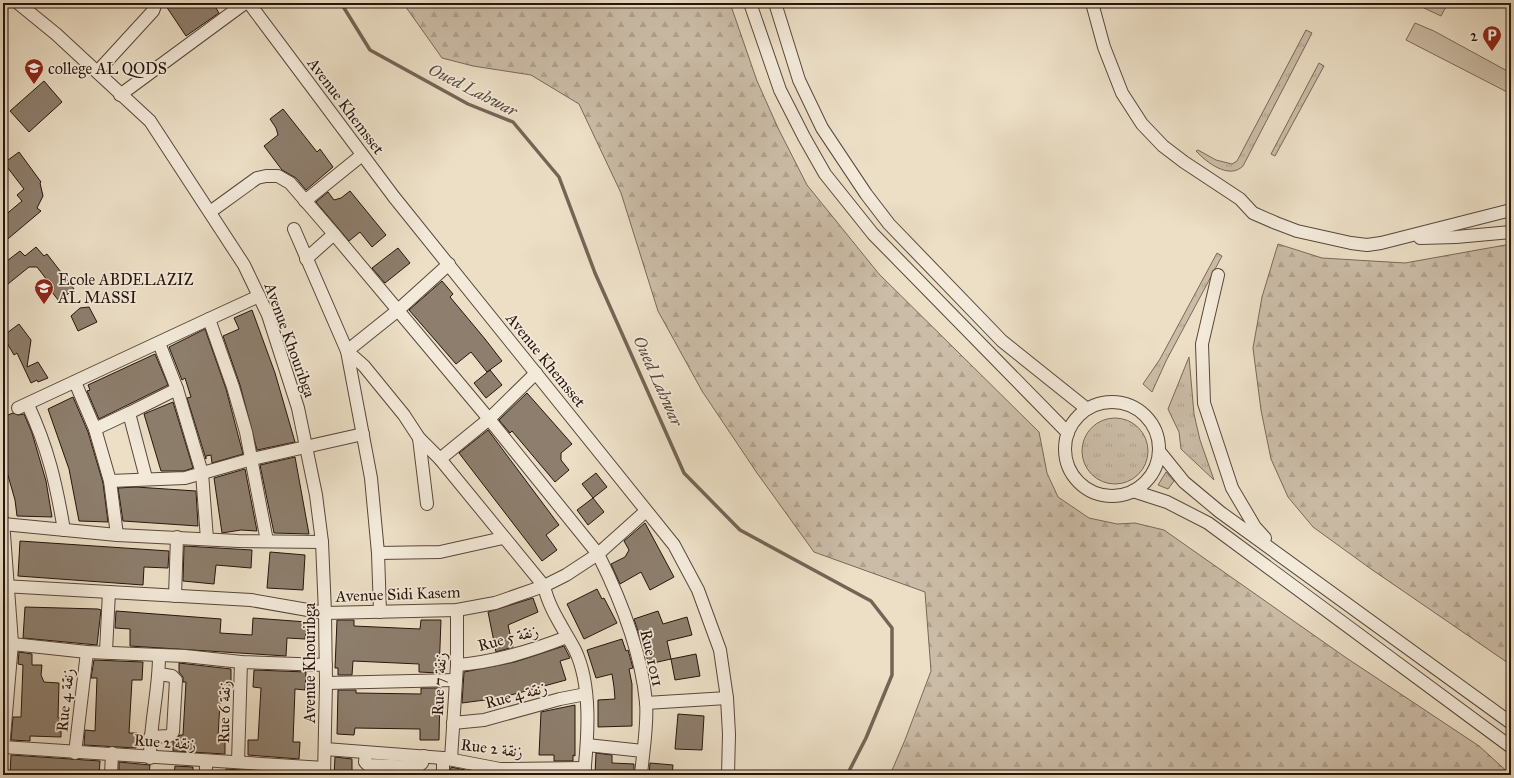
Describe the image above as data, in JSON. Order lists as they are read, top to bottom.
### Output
{
  "streets": {
    "street": [
      "Avenue Khemsset",
      "Avenue Khouribga",
      "Avenue Sidi Kasem",
      "Rue 5 زنقة",
      "Rue 1011",
      "Rue 7 زنقة",
      "Rue 4 زنقة",
      "Rue 6 زنقة",
      "Rue 2 زنقة"
    ]
  },
  "crossings": [
    ["Avenue Khemsset", "Avenue Sidi Kasem"],
    ["Avenue Khouribga", "Avenue Sidi Kasem"],
    ["Avenue Khouribga", "Rue 1011"],
    ["Avenue Khouribga", "Rue 2 زنقة"],
    ["Avenue Sidi Kasem", "Rue 1011"],
    ["Avenue Sidi Kasem", "Rue 7 زنقة"],
    ["Rue 5 زنقة", "Rue 7 زنقة"],
    ["Rue 7 زنقة", "Rue 4 زنقة"],
    ["Rue 7 زنقة", "Rue 2 زنقة"],
    ["Rue 4 زنقة", "Rue 2 زنقة"],
    ["Rue 6 زنقة", "Rue 2 زنقة"]
  ],
  "water": ["Oued Lahwar"],
  "places": {
    "parking": ["2"],
    "school or university": ["college AL QODS", "Ecole ABDELAZIZ AL MASSI"]
  }
}
